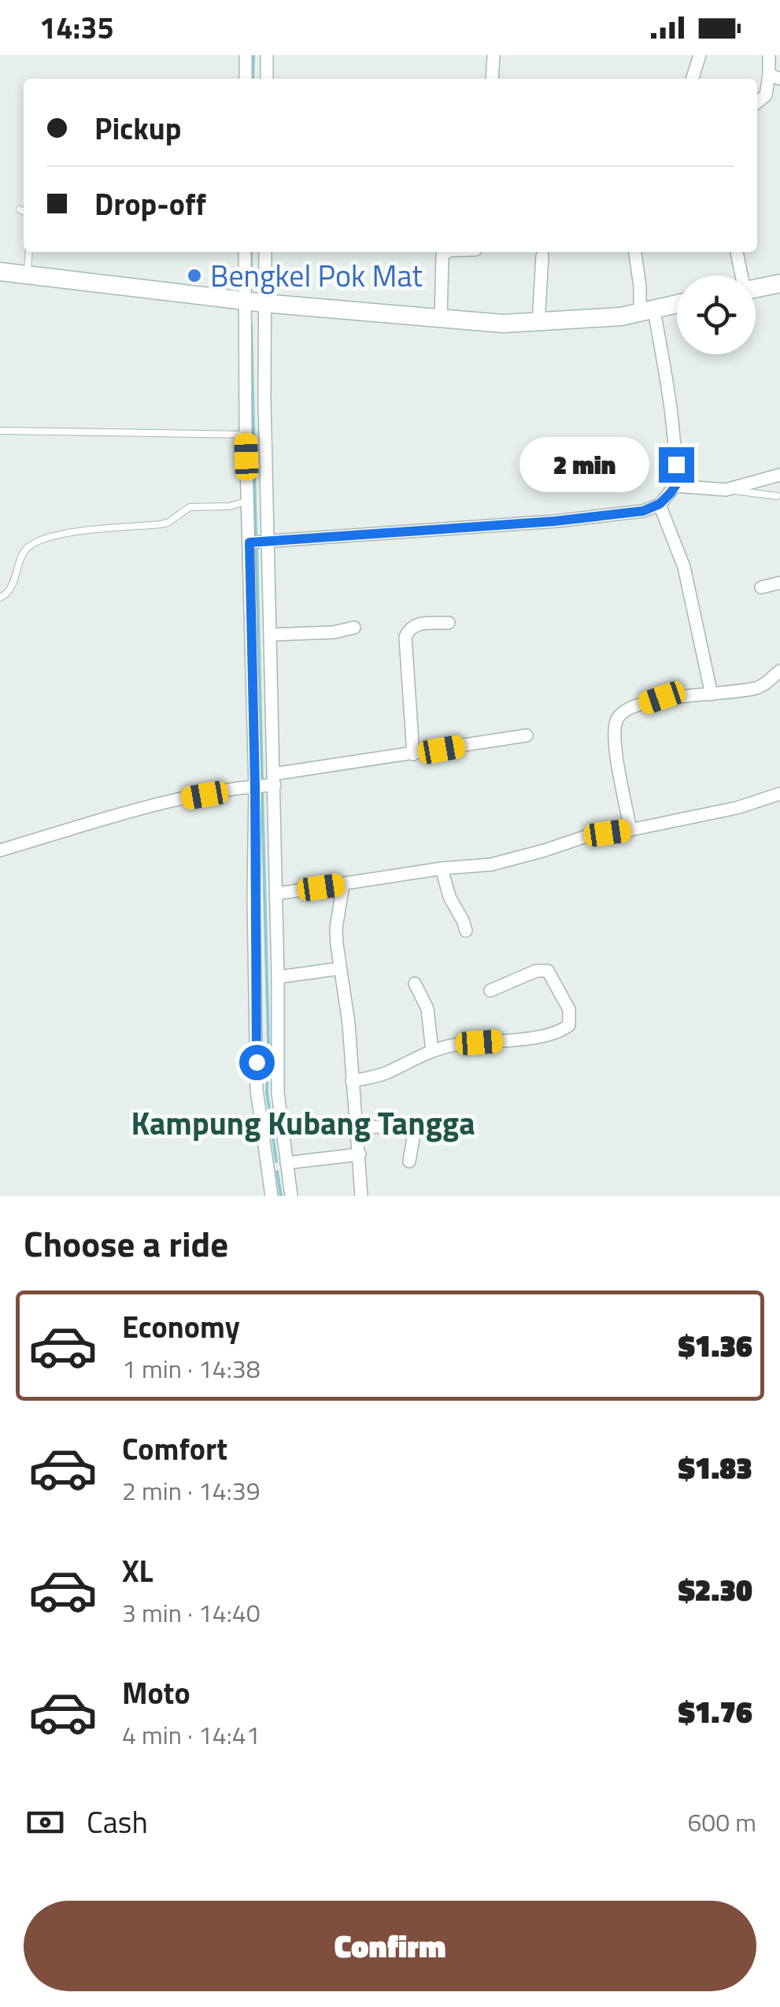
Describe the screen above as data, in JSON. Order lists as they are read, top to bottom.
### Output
{
  "districts": ["Kampung Kubang Tangga"],
  "places": ["Bengkel Pok Mat"],
  "page": {
    "status": "14:35",
    "banner": ["Pickup", "Drop-off"],
    "bubble": "2 min",
    "heading": "Choose a ride",
    "list": [
      {
        "name": "Economy",
        "note": "1 min · 14:38",
        "value": "$1.36"
      },
      {
        "name": "Comfort",
        "note": "2 min · 14:39",
        "value": "$1.83"
      },
      {
        "name": "XL",
        "note": "3 min · 14:40",
        "value": "$2.30"
      },
      {
        "name": "Moto",
        "note": "4 min · 14:41",
        "value": "$1.76"
      }
    ],
    "pay": ["Cash", "600 m"],
    "buttons": "Confirm"
  }
}
